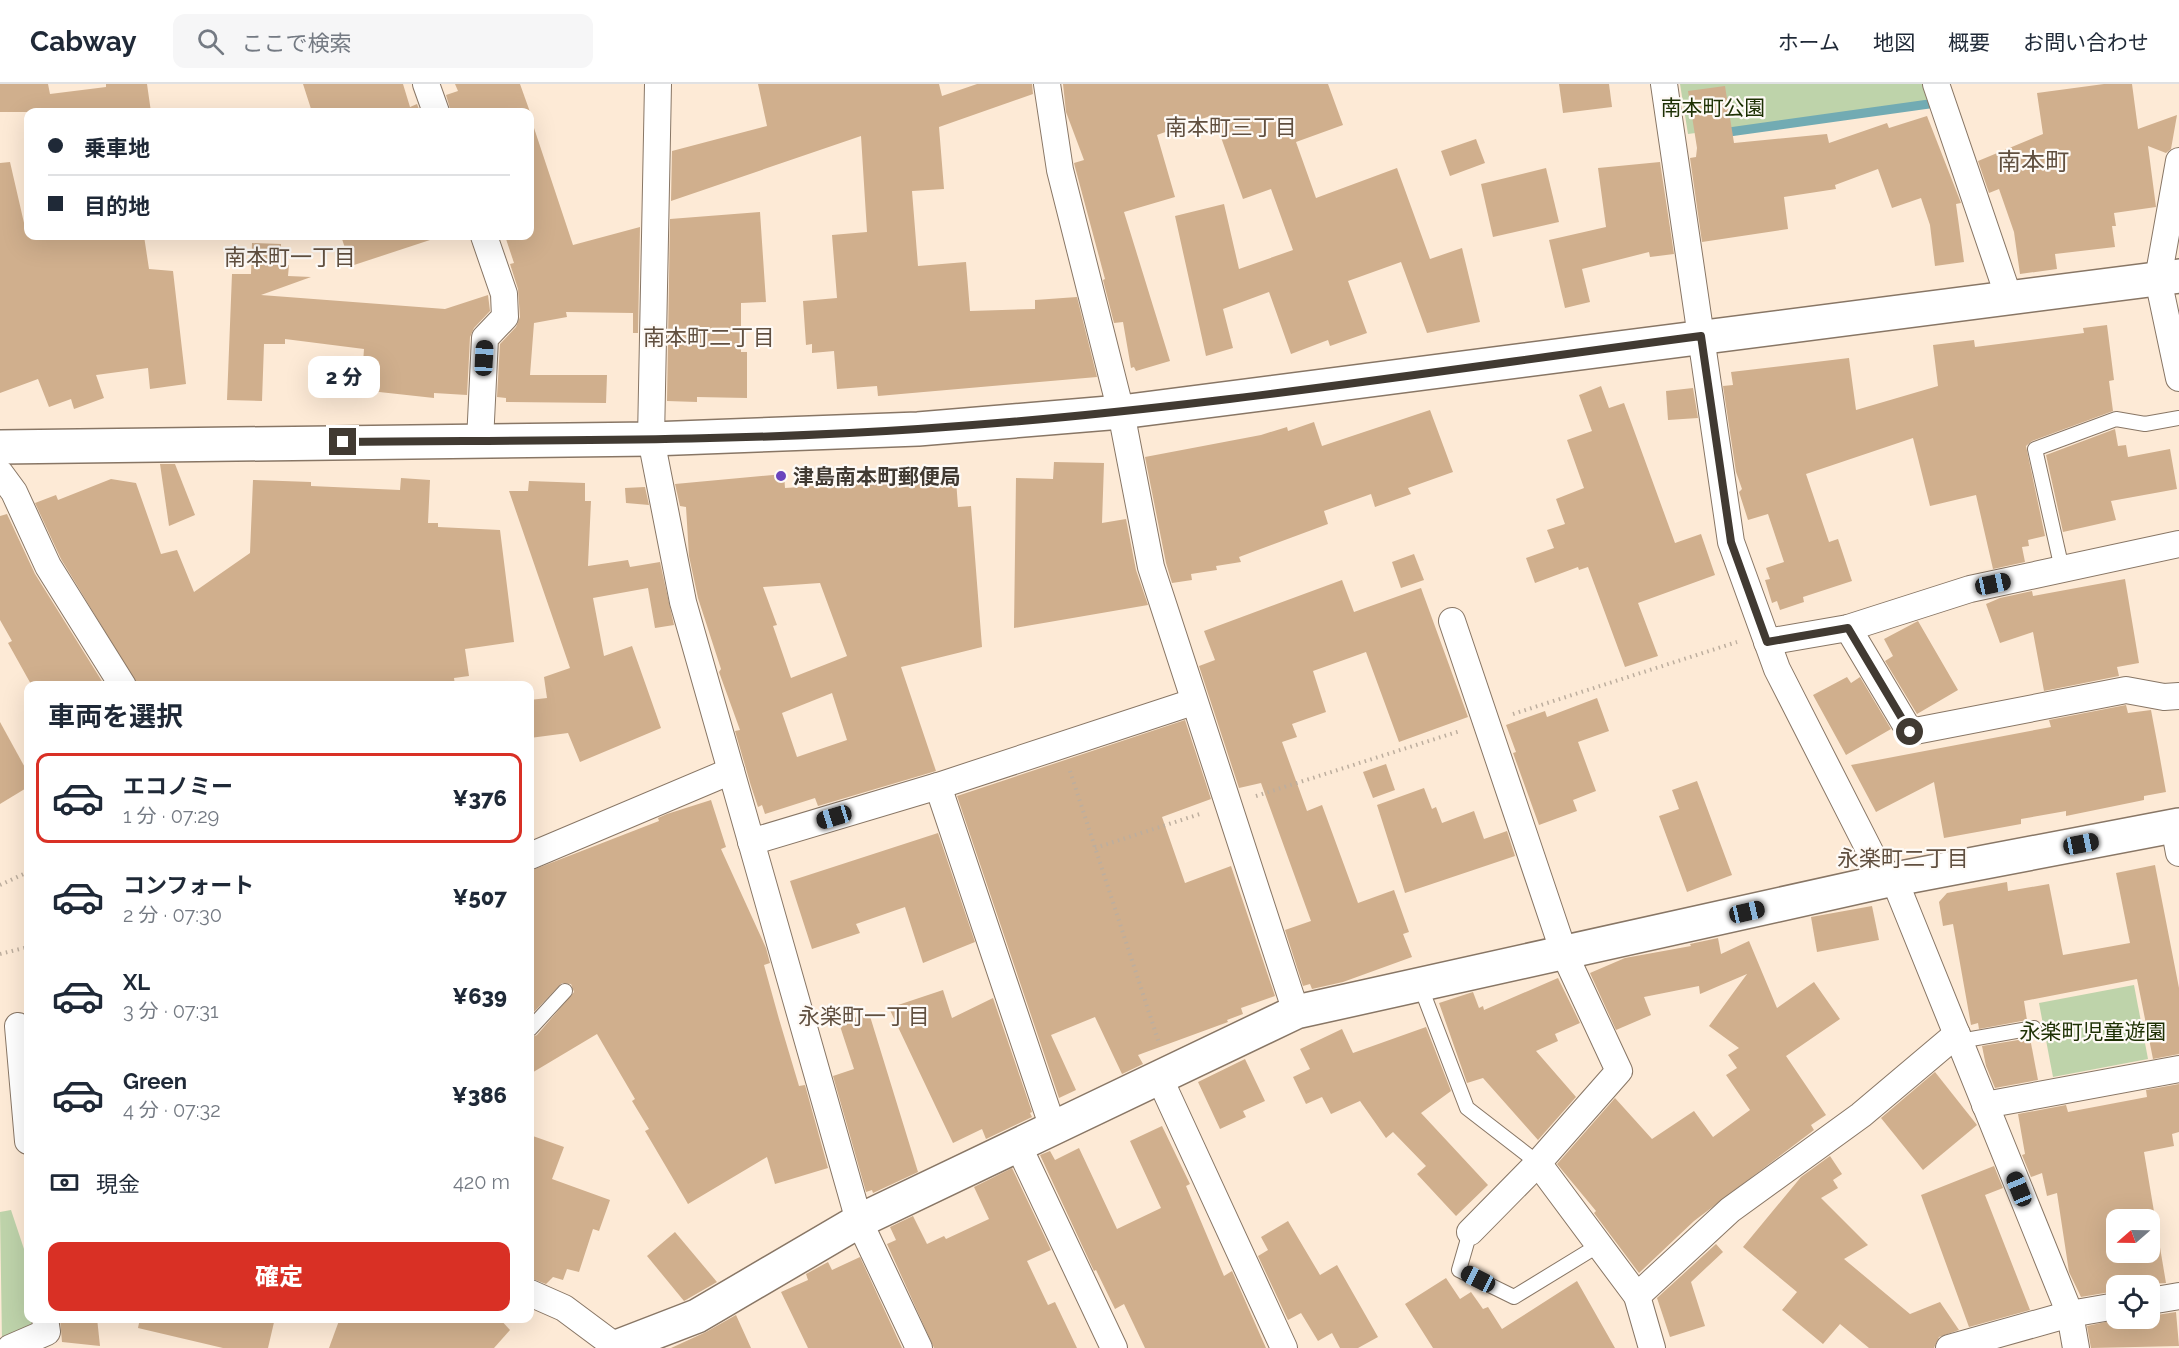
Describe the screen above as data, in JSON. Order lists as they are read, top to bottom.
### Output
{
  "districts": [
    "南本町三丁目",
    "南本町",
    "南本町一丁目",
    "南本町二丁目",
    "永楽町二丁目",
    "永楽町一丁目"
  ],
  "parks": ["南本町公園", "永楽町児童遊園"],
  "places": ["津島南本町郵便局"],
  "north": "left",
  "page": {
    "header": "Cabway",
    "search": "ここで検索",
    "nav": [
      "ホーム",
      "地図",
      "概要",
      "お問い合わせ"
    ],
    "banner": ["乗車地", "目的地"],
    "bubble": "2 分",
    "heading": "車両を選択",
    "list": [
      {
        "name": "エコノミー",
        "note": "1 分 · 07:29",
        "value": "¥376"
      },
      {
        "name": "コンフォート",
        "note": "2 分 · 07:30",
        "value": "¥507"
      },
      {
        "name": "XL",
        "note": "3 分 · 07:31",
        "value": "¥639"
      },
      {
        "name": "Green",
        "note": "4 分 · 07:32",
        "value": "¥386"
      }
    ],
    "pay": ["現金", "420 m"],
    "buttons": "確定"
  }
}
